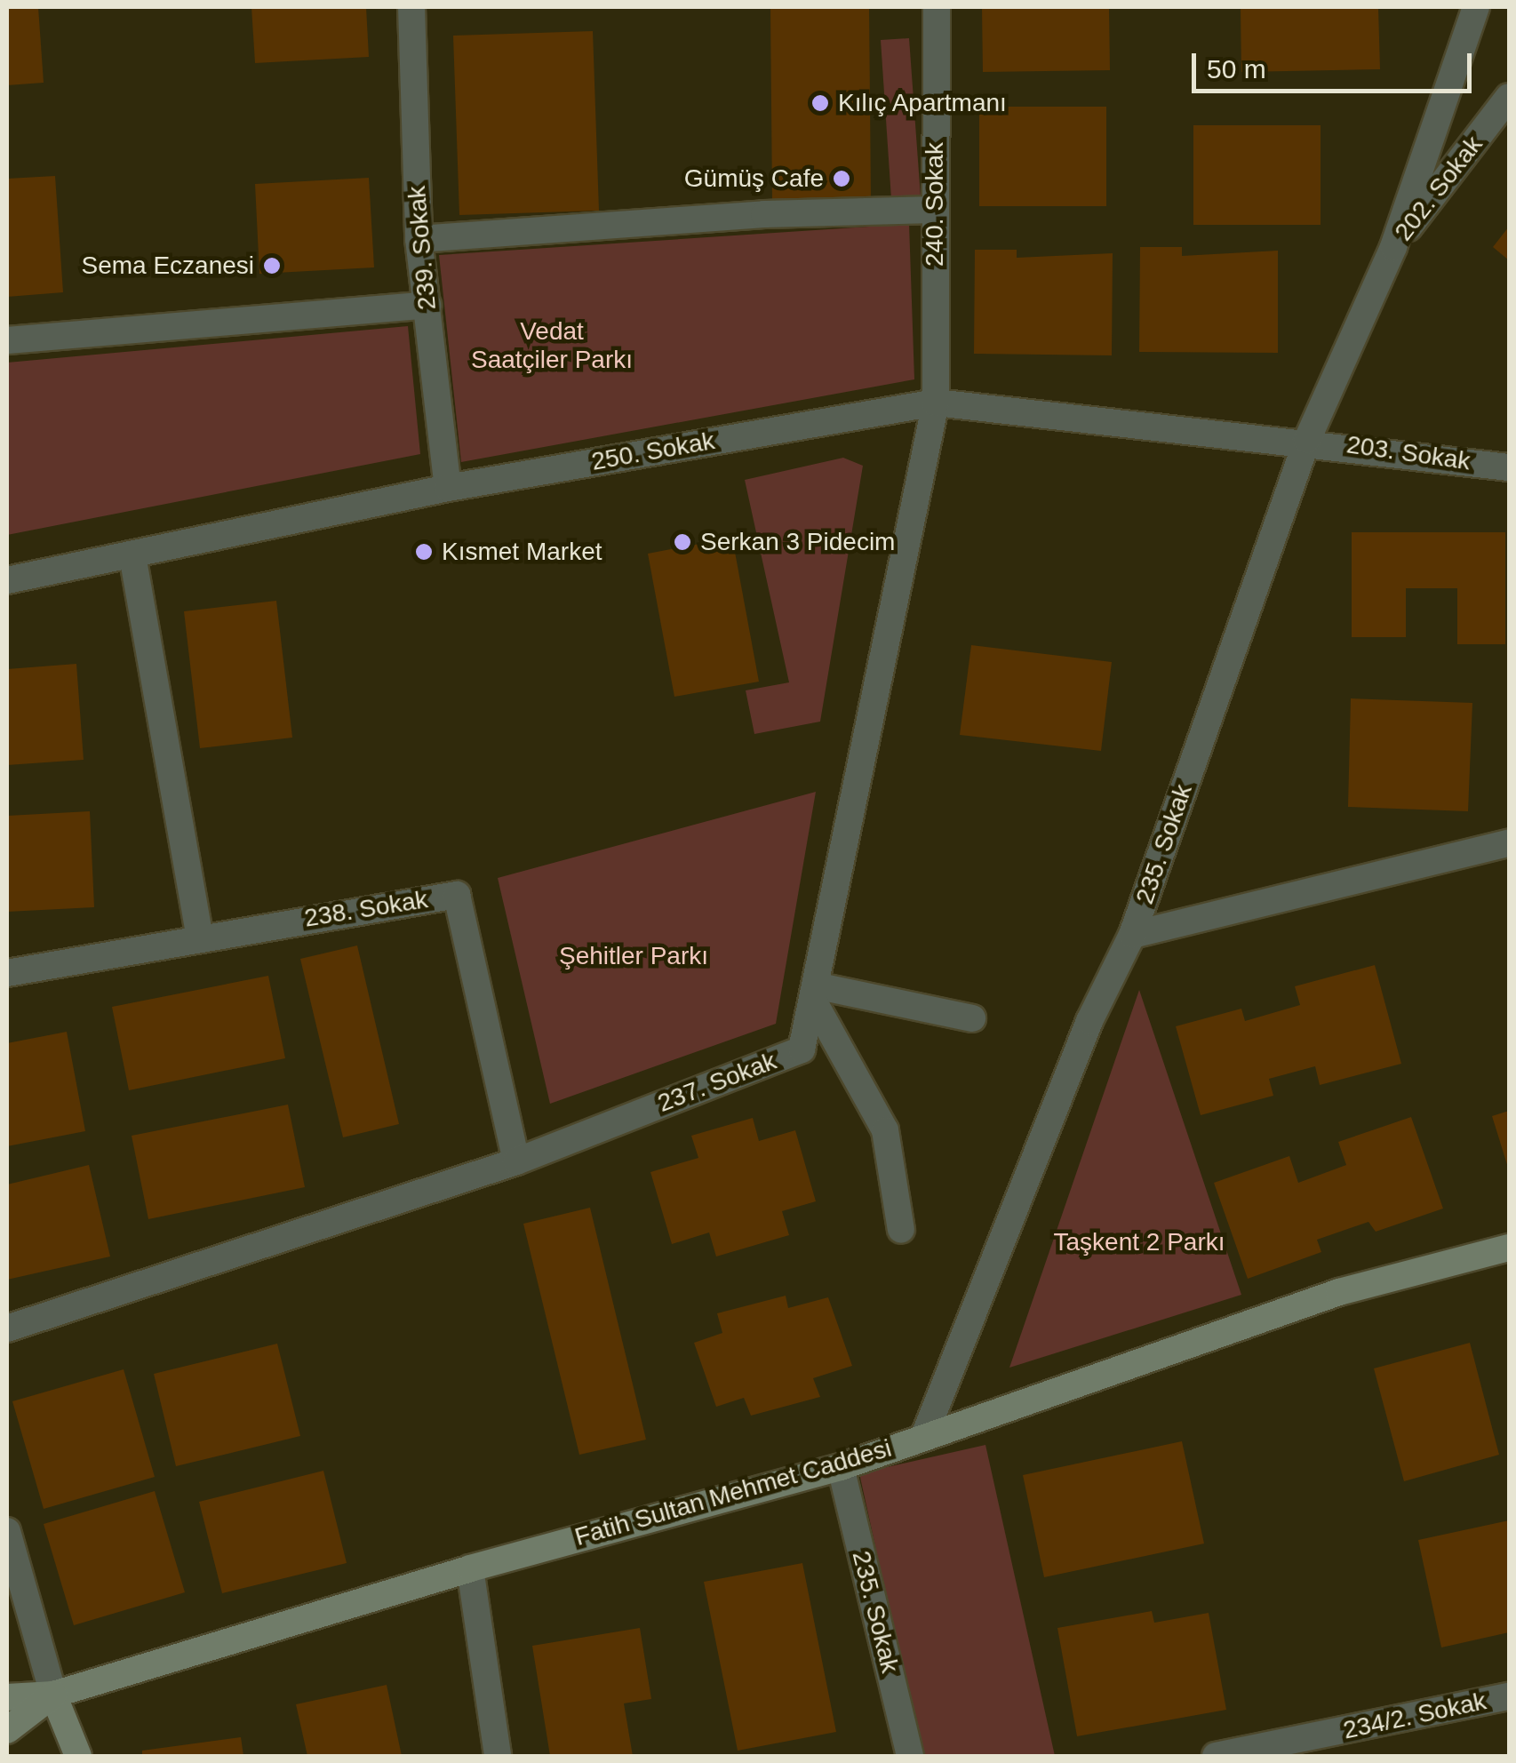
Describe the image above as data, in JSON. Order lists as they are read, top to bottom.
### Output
{
  "streets": {
    "main road": ["Fatih Sultan Mehmet Caddesi"],
    "street": [
      "202. Sokak",
      "240. Sokak",
      "239. Sokak",
      "250. Sokak",
      "203. Sokak",
      "235. Sokak",
      "238. Sokak",
      "237. Sokak",
      "234/2. Sokak"
    ]
  },
  "crossings": [
    ["202. Sokak", "235. Sokak"],
    ["240. Sokak", "250. Sokak"],
    ["240. Sokak", "237. Sokak"],
    ["239. Sokak", "250. Sokak"],
    ["250. Sokak", "203. Sokak"],
    ["250. Sokak", "235. Sokak"],
    ["250. Sokak", "237. Sokak"],
    ["203. Sokak", "235. Sokak"],
    ["235. Sokak", "Fatih Sultan Mehmet Caddesi"],
    ["238. Sokak", "237. Sokak"]
  ],
  "parks": ["Vedat Saatçiler Parkı", "Şehitler Parkı", "Taşkent 2 Parkı"],
  "places": [
    "Kılıç Apartmanı",
    "Gümüş Cafe",
    "Sema Eczanesi",
    "Serkan 3 Pidecim",
    "Kısmet Market"
  ],
  "scale_bar": "50 m"
}
